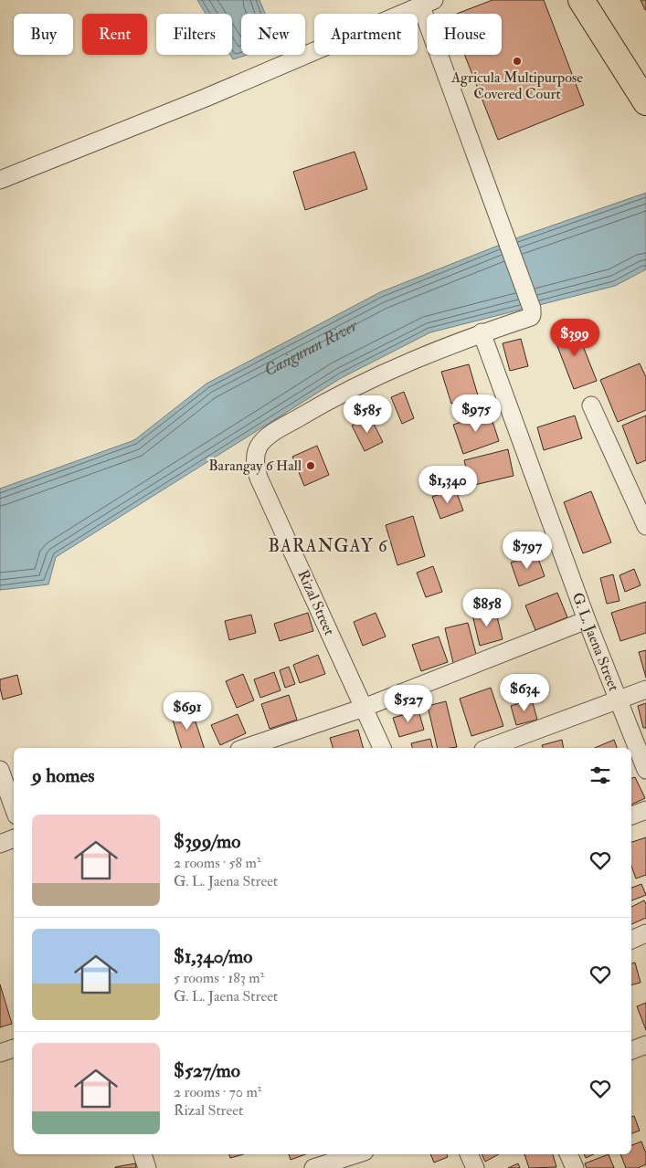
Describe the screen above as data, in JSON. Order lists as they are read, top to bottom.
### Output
{
  "streets": {
    "street": ["Rizal Street", "G. L. Jaena Street"]
  },
  "crossings": [
    ["Rizal Street", "G. L. Jaena Street"]
  ],
  "districts": ["BARANGAY 6"],
  "water": ["Casiguran River"],
  "places": ["Agricula Multipurpose Covered Court", "Barangay 6 Hall"],
  "page": {
    "chip": [
      "Buy",
      "Rent",
      "Filters",
      "New",
      "Apartment",
      "House"
    ],
    "price": [
      "$399",
      "$975",
      "$585",
      "$1,340",
      "$797",
      "$858",
      "$634",
      "$527",
      "$691"
    ],
    "heading": "9 homes",
    "list": [
      {
        "name": "$399/mo",
        "note": "2 rooms · 58 m² · G. L. Jaena Street"
      },
      {
        "name": "$1,340/mo",
        "note": "5 rooms · 183 m² · G. L. Jaena Street"
      },
      {
        "name": "$527/mo",
        "note": "2 rooms · 70 m² · Rizal Street"
      }
    ]
  }
}
